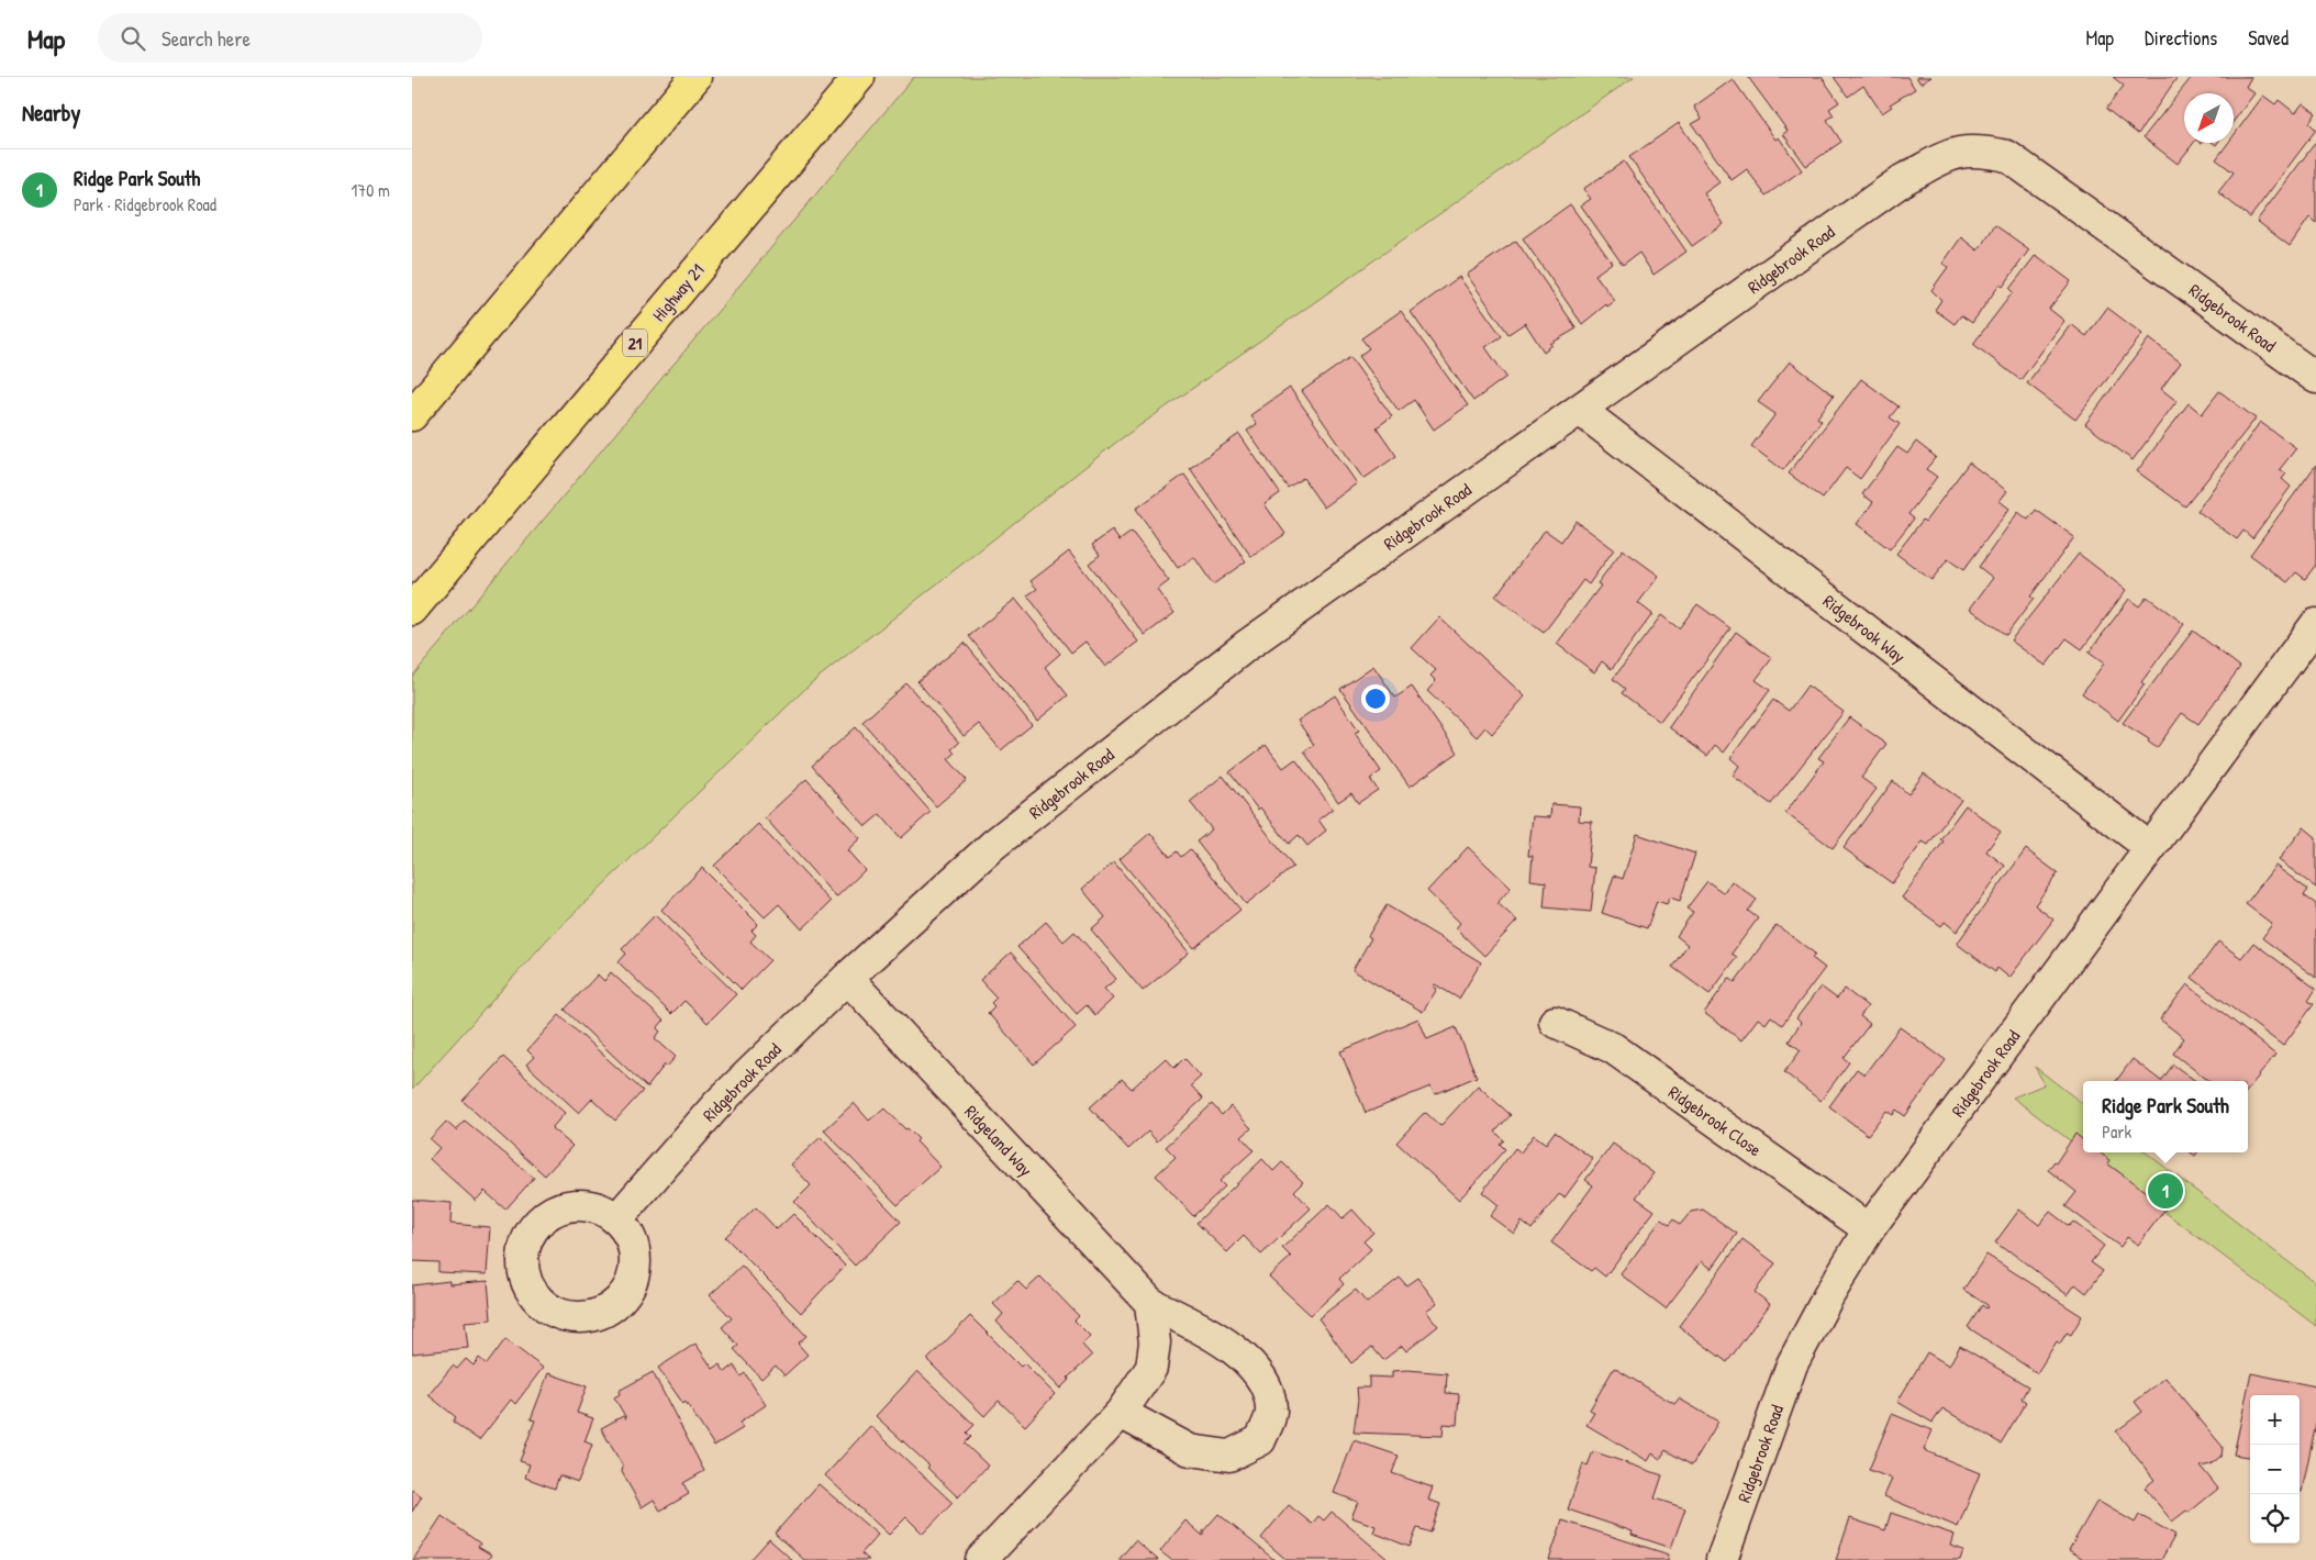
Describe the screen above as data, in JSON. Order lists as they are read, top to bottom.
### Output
{
  "streets": {
    "main road": ["Highway 21", "21"],
    "street": [
      "Ridgebrook Road",
      "Ridgebrook Way",
      "Ridgebrook Close",
      "Ridgeland Way"
    ]
  },
  "crossings": [
    ["Ridgebrook Road", "Ridgebrook Way"],
    ["Ridgebrook Road", "Ridgebrook Close"],
    ["Ridgebrook Road", "Ridgeland Way"]
  ],
  "north": "bottom left",
  "page": {
    "header": "Map",
    "search": "Search here",
    "nav": ["Map", "Directions", "Saved"],
    "heading": "Nearby",
    "list": [
      {
        "mark": "1",
        "name": "Ridge Park South",
        "note": "Park · Ridgebrook Road",
        "value": "170 m"
      }
    ],
    "popup": ["Ridge Park South", "Park"],
    "pins": "1",
    "map_buttons": ["+", "−"]
  }
}
